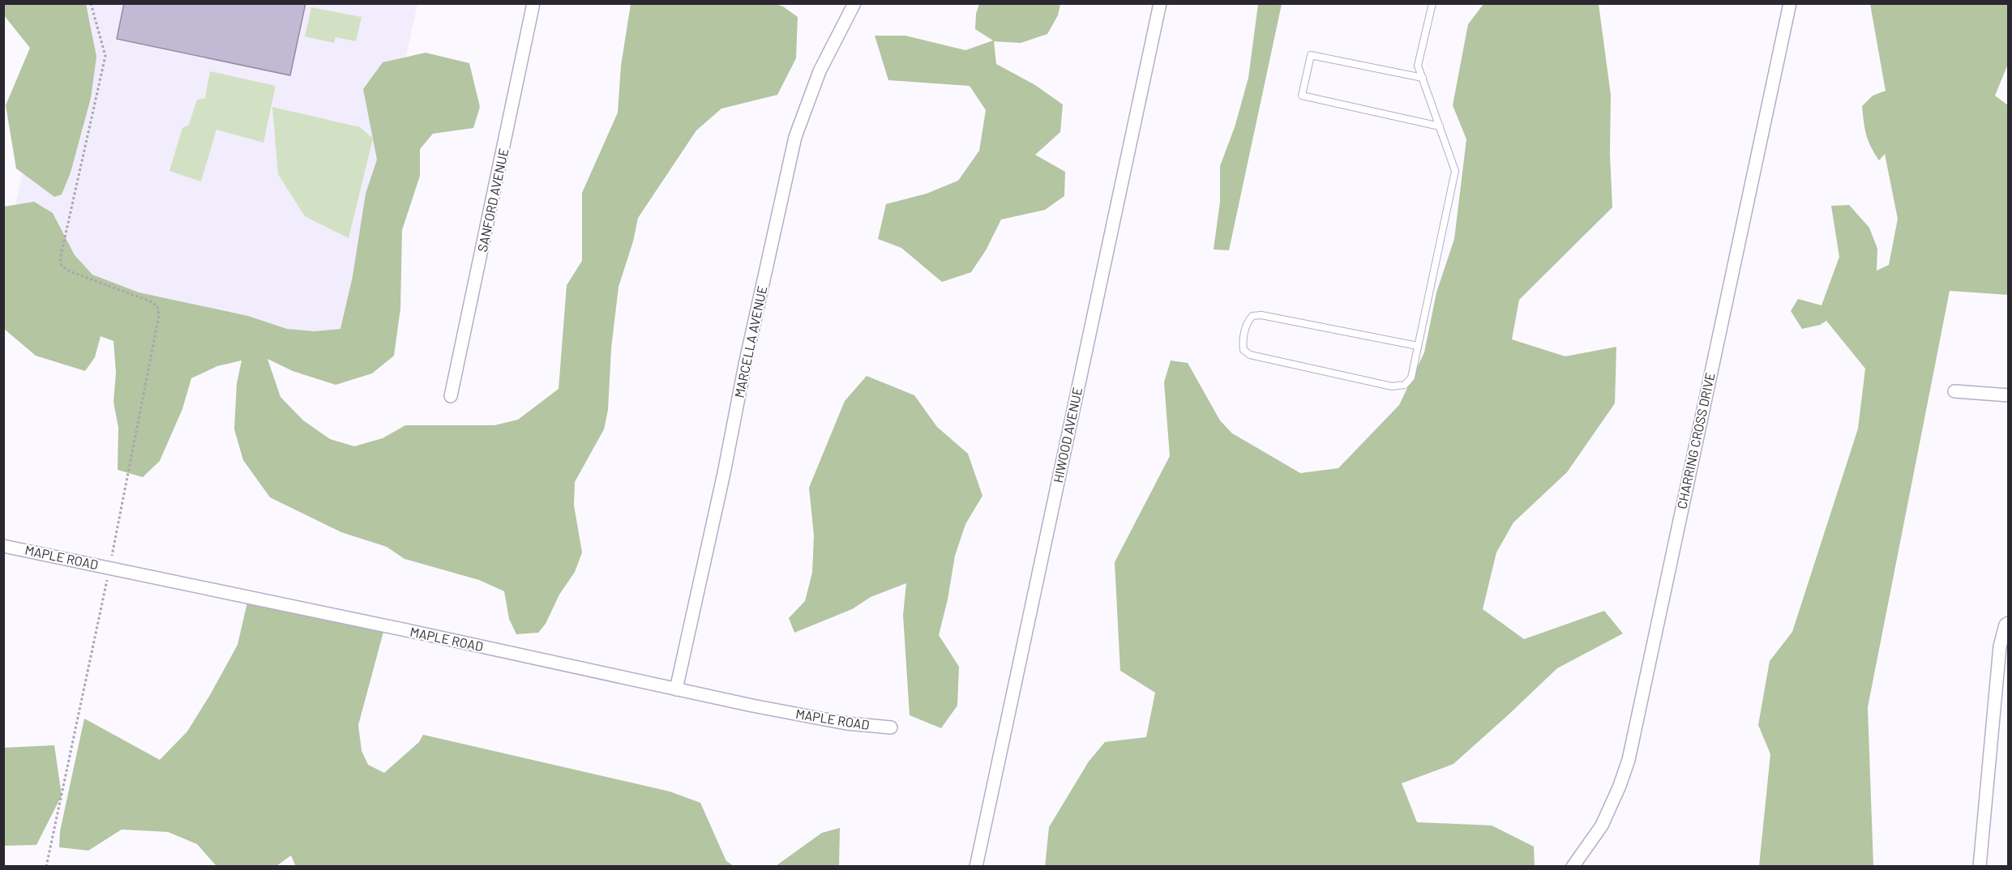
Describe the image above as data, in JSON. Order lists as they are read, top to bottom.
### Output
{
  "streets": {
    "street": [
      "SANFORD AVENUE",
      "MARCELLA AVENUE",
      "HIWOOD AVENUE",
      "CHARRING CROSS DRIVE",
      "MAPLE ROAD"
    ]
  },
  "crossings": [
    ["MARCELLA AVENUE", "MAPLE ROAD"]
  ]
}
